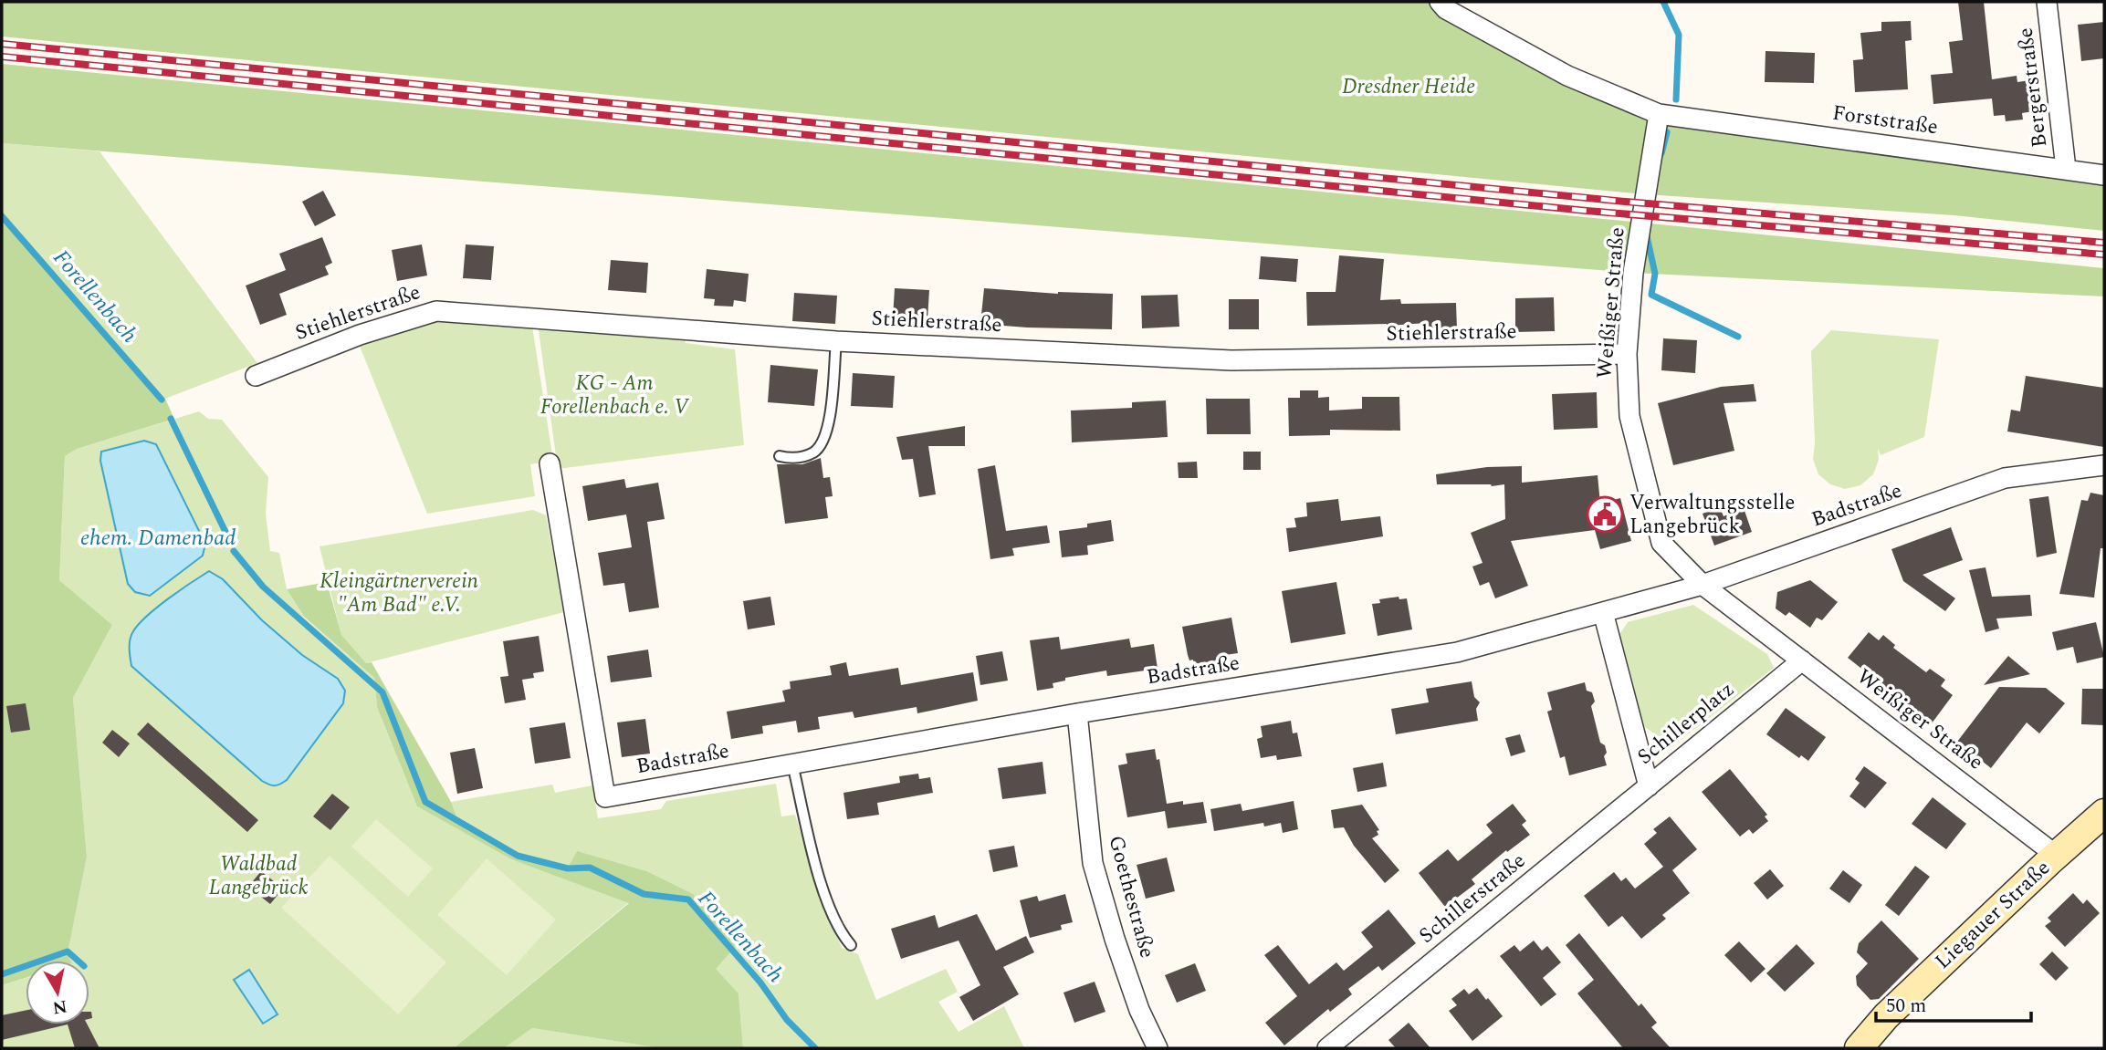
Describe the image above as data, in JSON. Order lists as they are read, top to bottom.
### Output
{
  "streets": {
    "main road": ["Liegauer Straße"],
    "street": [
      "Bergerstraße",
      "Forststraße",
      "Weißiger Straße",
      "Stiehlerstraße",
      "Badstraße",
      "Schillerplatz",
      "Goethestraße",
      "Schillerstraße"
    ]
  },
  "crossings": [
    ["Bergerstraße", "Forststraße"],
    ["Forststraße", "Weißiger Straße"],
    ["Weißiger Straße", "Stiehlerstraße"],
    ["Weißiger Straße", "Badstraße"],
    ["Weißiger Straße", "Schillerplatz"],
    ["Weißiger Straße", "Liegauer Straße"],
    ["Badstraße", "Schillerplatz"],
    ["Badstraße", "Goethestraße"],
    ["Schillerplatz", "Schillerstraße"]
  ],
  "water": ["Forellenbach", "ehem. Damenbad"],
  "parks": [
    "Dresdner Heide",
    "KG - Am Forellenbach e. V",
    "Kleingärtnerverein \"Am Bad\" e.V.",
    "Waldbad Langebrück"
  ],
  "places": {
    "public building": ["Verwaltungsstelle Langebrück"]
  },
  "scale_bar": "50 m",
  "north": "bottom"
}
